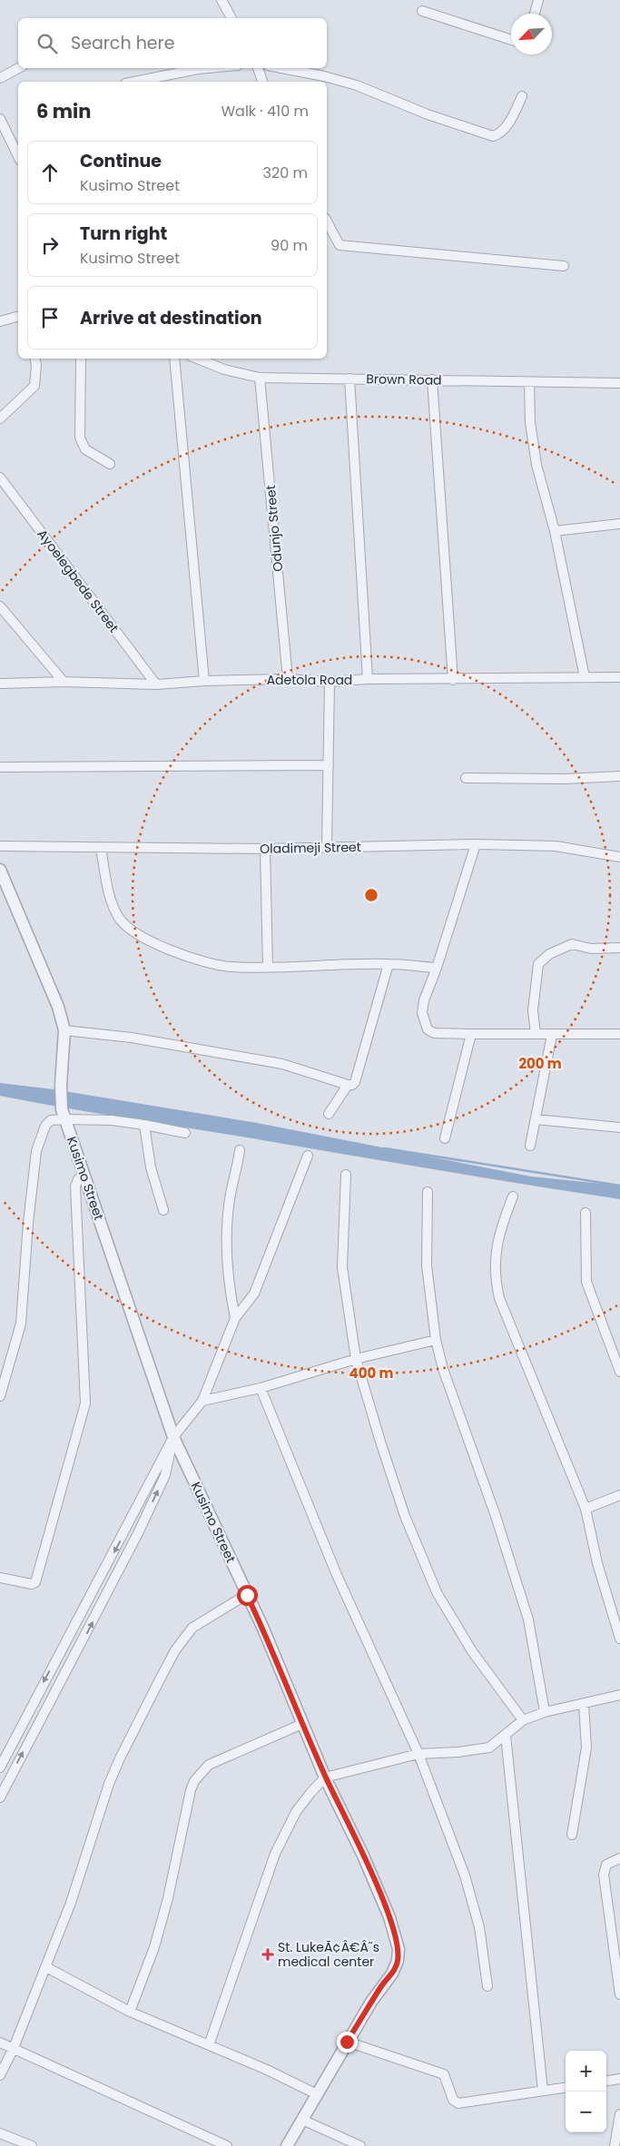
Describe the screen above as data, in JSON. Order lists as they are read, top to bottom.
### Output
{
  "streets": {
    "street": [
      "Brown Road",
      "Odunjo Street",
      "Ayoelegbede Street",
      "Adetola Road",
      "Oladimeji Street",
      "Kusimo Street"
    ]
  },
  "crossings": [
    ["Brown Road", "Odunjo Street"],
    ["Odunjo Street", "Adetola Road"],
    ["Ayoelegbede Street", "Adetola Road"]
  ],
  "places": {
    "health": ["St. LukeÃ¢Â€Â˜s medical center"]
  },
  "north": "bottom left",
  "page": {
    "search": "Search here",
    "heading": ["6 min", "Walk · 410 m"],
    "list": [
      ["Continue", "Kusimo Street", "320 m"],
      ["Turn right", "Kusimo Street", "90 m"],
      "Arrive at destination"
    ],
    "map_buttons": ["+", "−"]
  },
  "rings": ["200 m", "400 m"]
}
